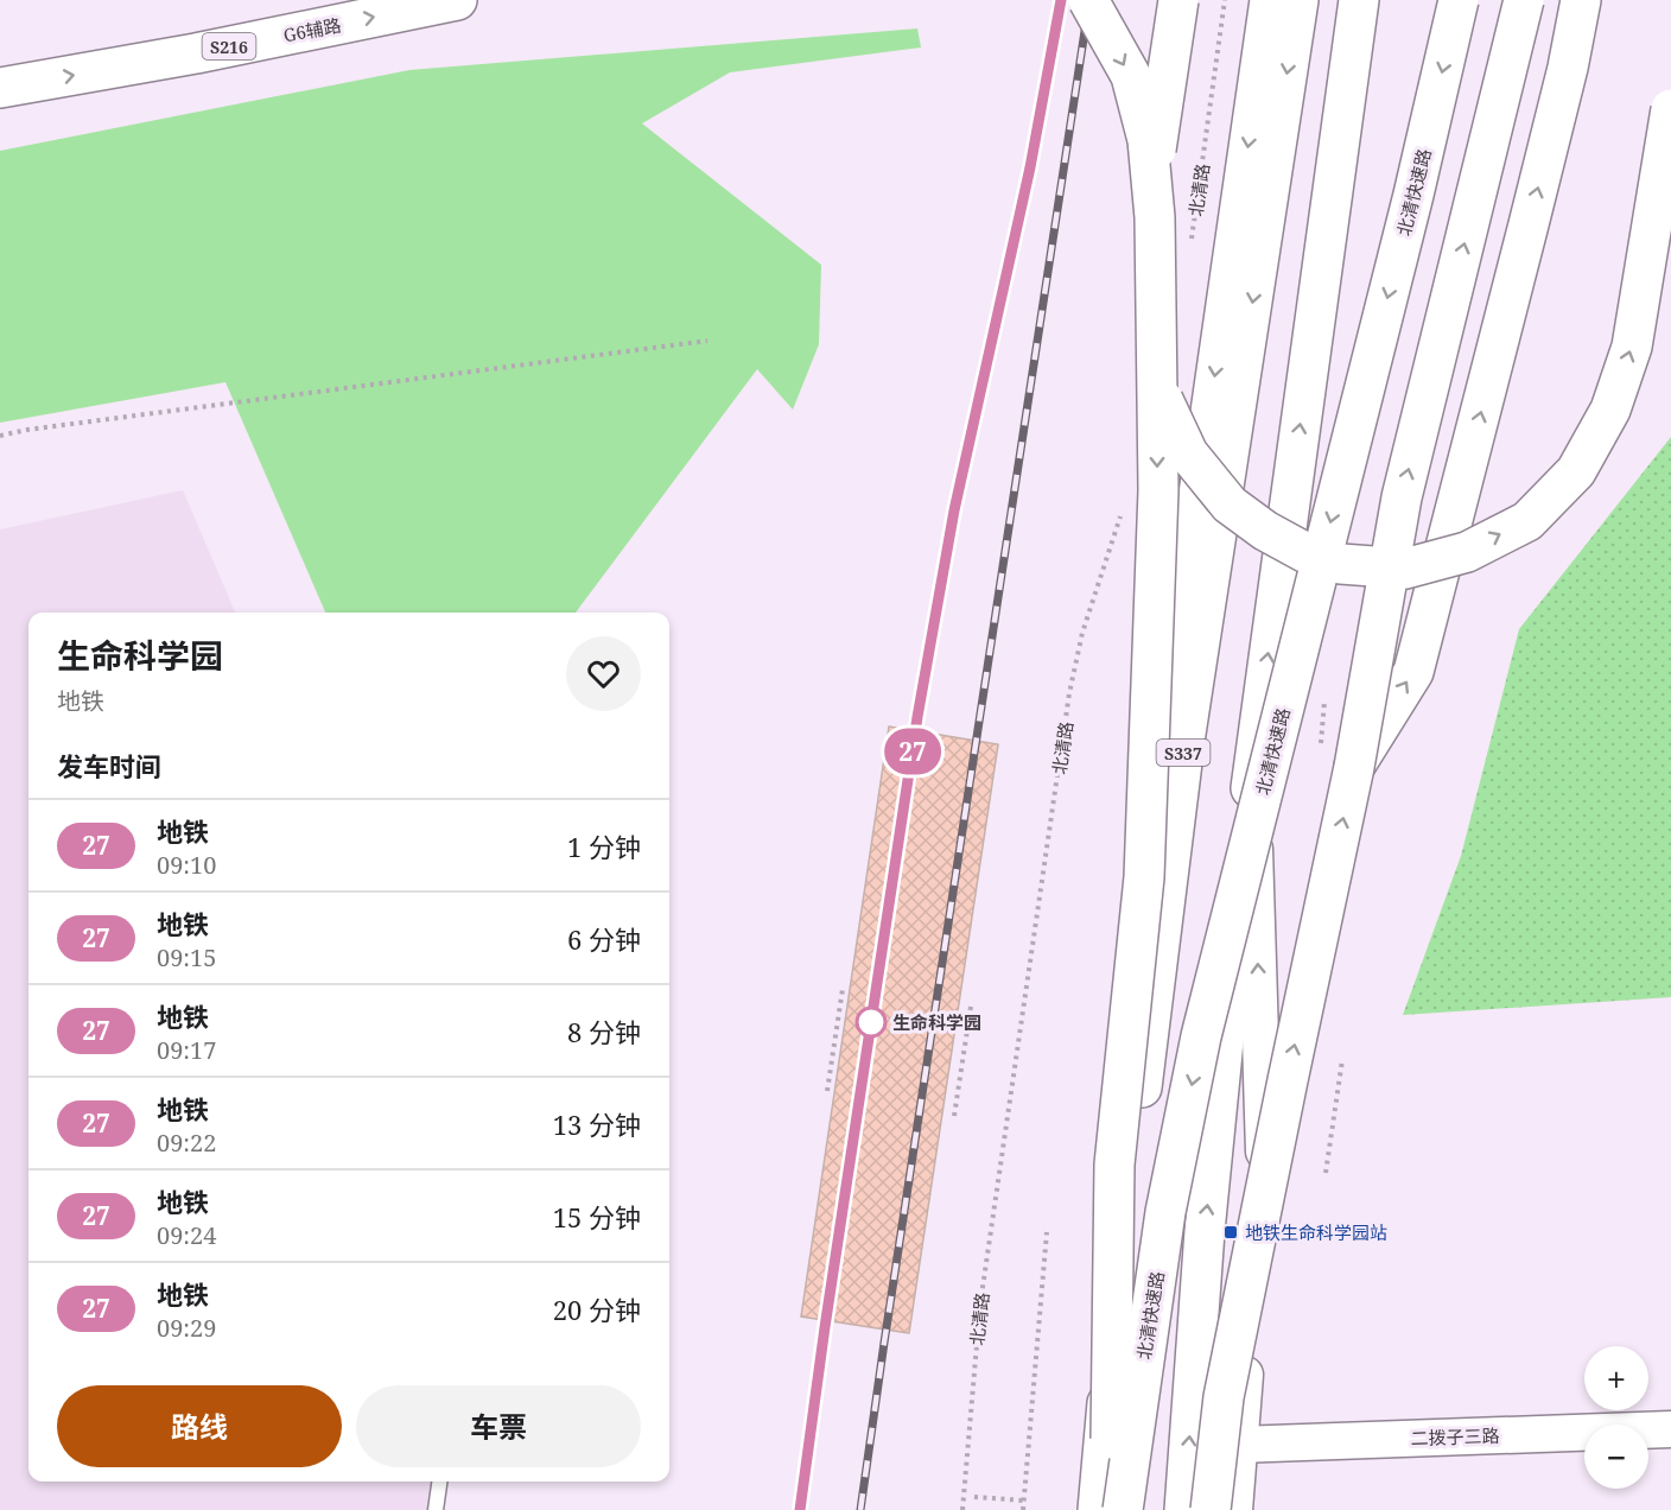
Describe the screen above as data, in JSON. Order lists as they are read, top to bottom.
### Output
{
  "streets": {
    "main road": [
      "G6辅路",
      "S216",
      "北清快速路",
      "S337"
    ],
    "street": ["二拨子三路"],
    "path": ["北清路"]
  },
  "one_way": ["G6辅路"],
  "places": {
    "other": ["生命科学园"],
    "transit": ["地铁生命科学园站"]
  },
  "lines": ["metro line 27"],
  "page": {
    "on_map": "27",
    "heading": [
      ["生命科学园", "地铁"],
      "发车时间"
    ],
    "list": [
      {
        "mark": "27",
        "name": "地铁",
        "note": "09:10",
        "value": "1 分钟"
      },
      {
        "mark": "27",
        "name": "地铁",
        "note": "09:15",
        "value": "6 分钟"
      },
      {
        "mark": "27",
        "name": "地铁",
        "note": "09:17",
        "value": "8 分钟"
      },
      {
        "mark": "27",
        "name": "地铁",
        "note": "09:22",
        "value": "13 分钟"
      },
      {
        "mark": "27",
        "name": "地铁",
        "note": "09:24",
        "value": "15 分钟"
      },
      {
        "mark": "27",
        "name": "地铁",
        "note": "09:29",
        "value": "20 分钟"
      }
    ],
    "map_buttons": ["+", "−"],
    "buttons": ["路线", "车票"]
  }
}
